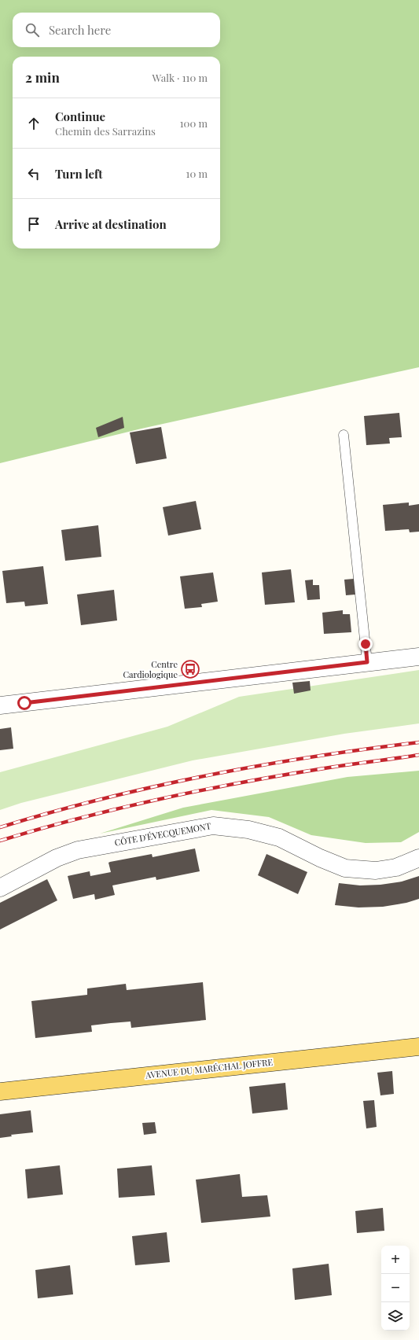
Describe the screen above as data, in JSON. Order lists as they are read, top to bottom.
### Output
{
  "streets": {
    "main road": ["AVENUE DU MARÉCHAL JOFFRE"],
    "street": ["CÔTE D'ÉVECQUEMONT"]
  },
  "places": {
    "bus stop": ["Centre Cardiologique"]
  },
  "page": {
    "search": "Search here",
    "heading": ["2 min", "Walk · 110 m"],
    "list": [
      ["Continue", "Chemin des Sarrazins", "100 m"],
      ["Turn left", "10 m"],
      "Arrive at destination"
    ],
    "map_buttons": ["+", "−"]
  }
}
